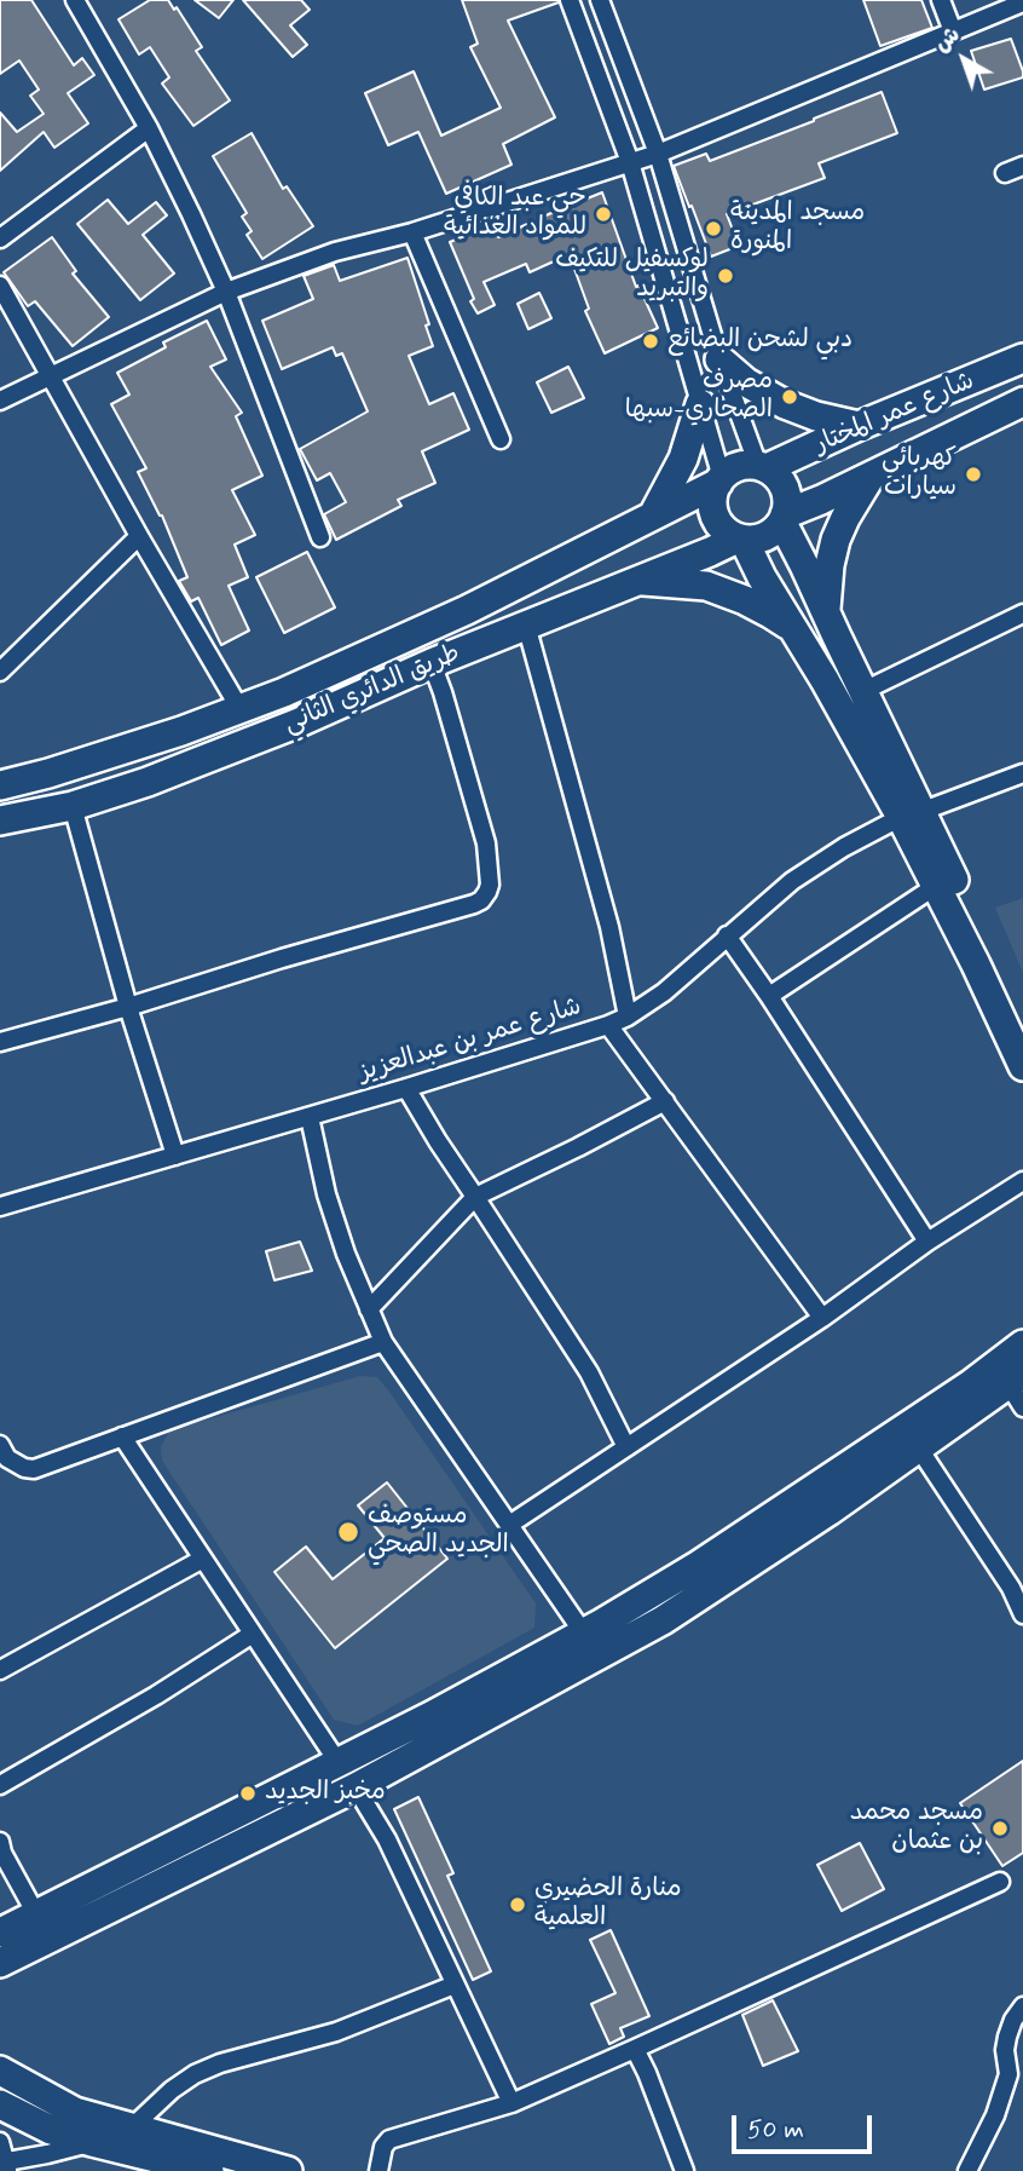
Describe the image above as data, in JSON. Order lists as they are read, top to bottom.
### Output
{
  "streets": {
    "main road": ["شارع عمر المختار", "طريق الدائري الثاني"],
    "street": ["شارع عمر بن عبدالعزيز"]
  },
  "crossings": [
    ["شارع عمر المختار", "طريق الدائري الثاني"]
  ],
  "places": [
    "حي عبد الكافي للمواد الغذائية",
    "مسجد المدينة المنورة",
    "لوكسفيل للتكيف والتبريد",
    "دبي لشحن البضائع",
    "مصرف الصحاري-سبها",
    "كهربائي سيارات",
    "مستوصف الجديد الصحي",
    "مخبز الجديد",
    "مسجد محمد بن عثمان",
    "منارة الحضيري العلمية"
  ],
  "scale_bar": "50 m",
  "north": "top left"
}
